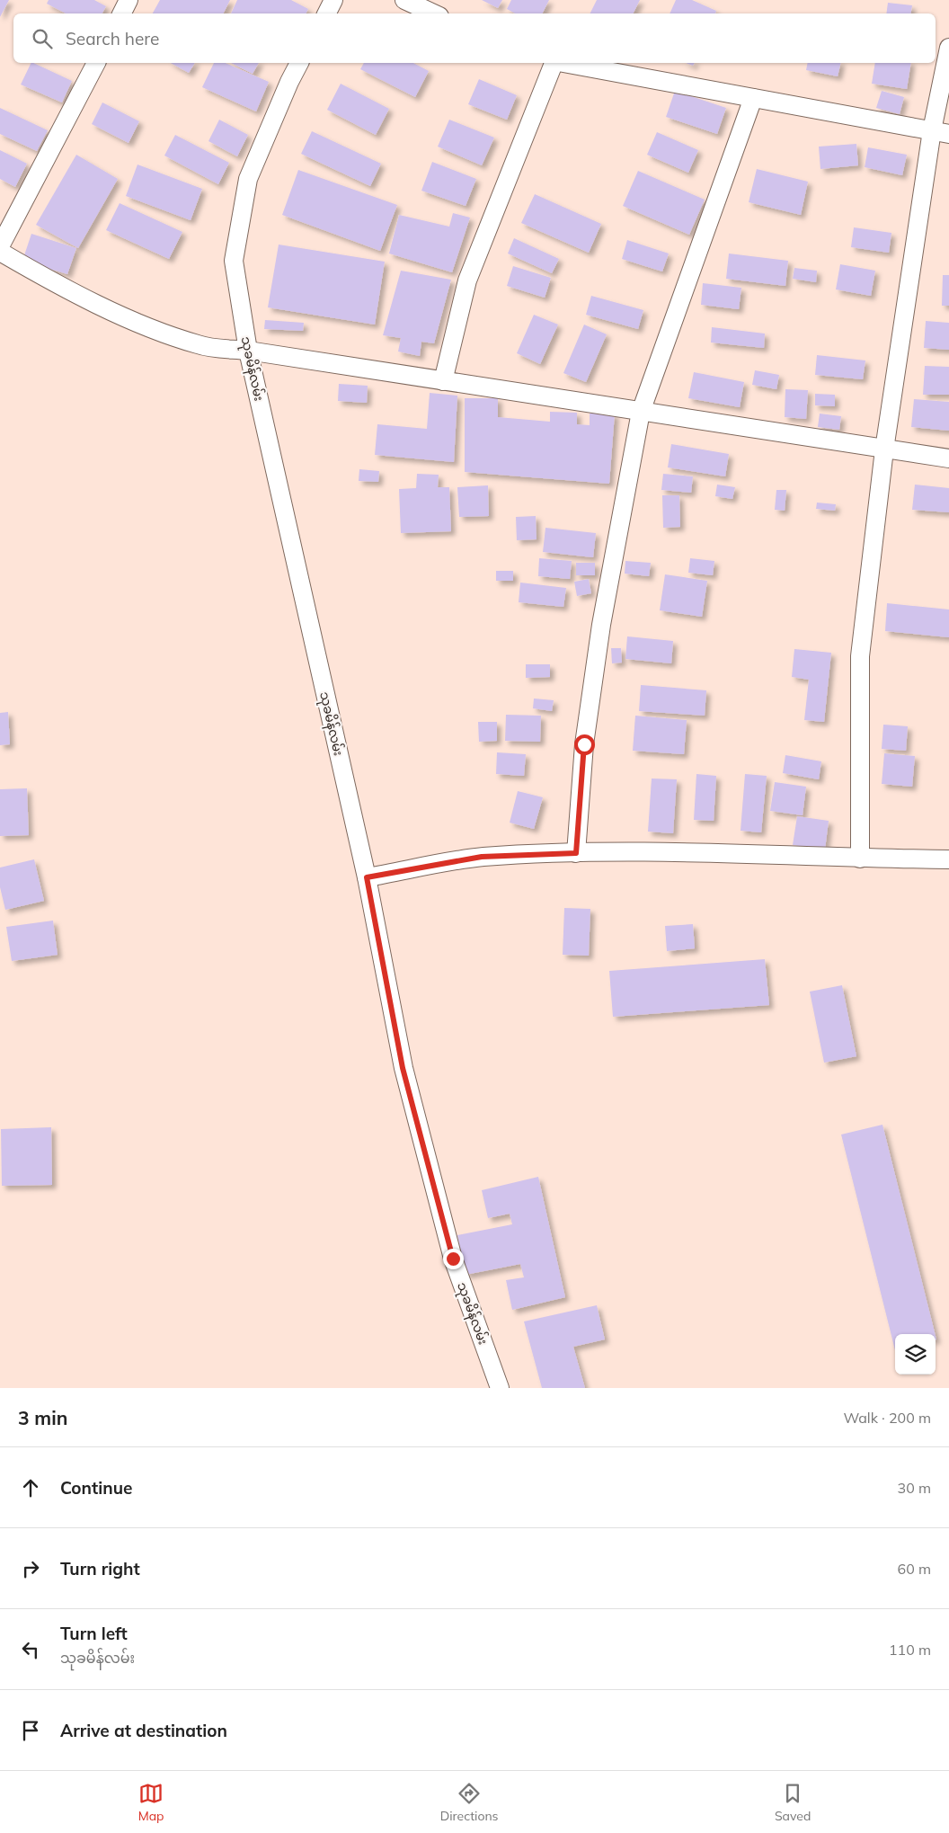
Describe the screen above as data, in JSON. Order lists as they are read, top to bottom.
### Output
{
  "streets": {
    "street": ["သုခမိန်လမ်း"]
  },
  "page": {
    "search": "Search here",
    "heading": ["3 min", "Walk · 200 m"],
    "list": [
      ["Continue", "30 m"],
      ["Turn right", "60 m"],
      ["Turn left", "သုခမိန်လမ်း", "110 m"],
      "Arrive at destination"
    ],
    "nav": ["Map", "Directions", "Saved"]
  }
}
